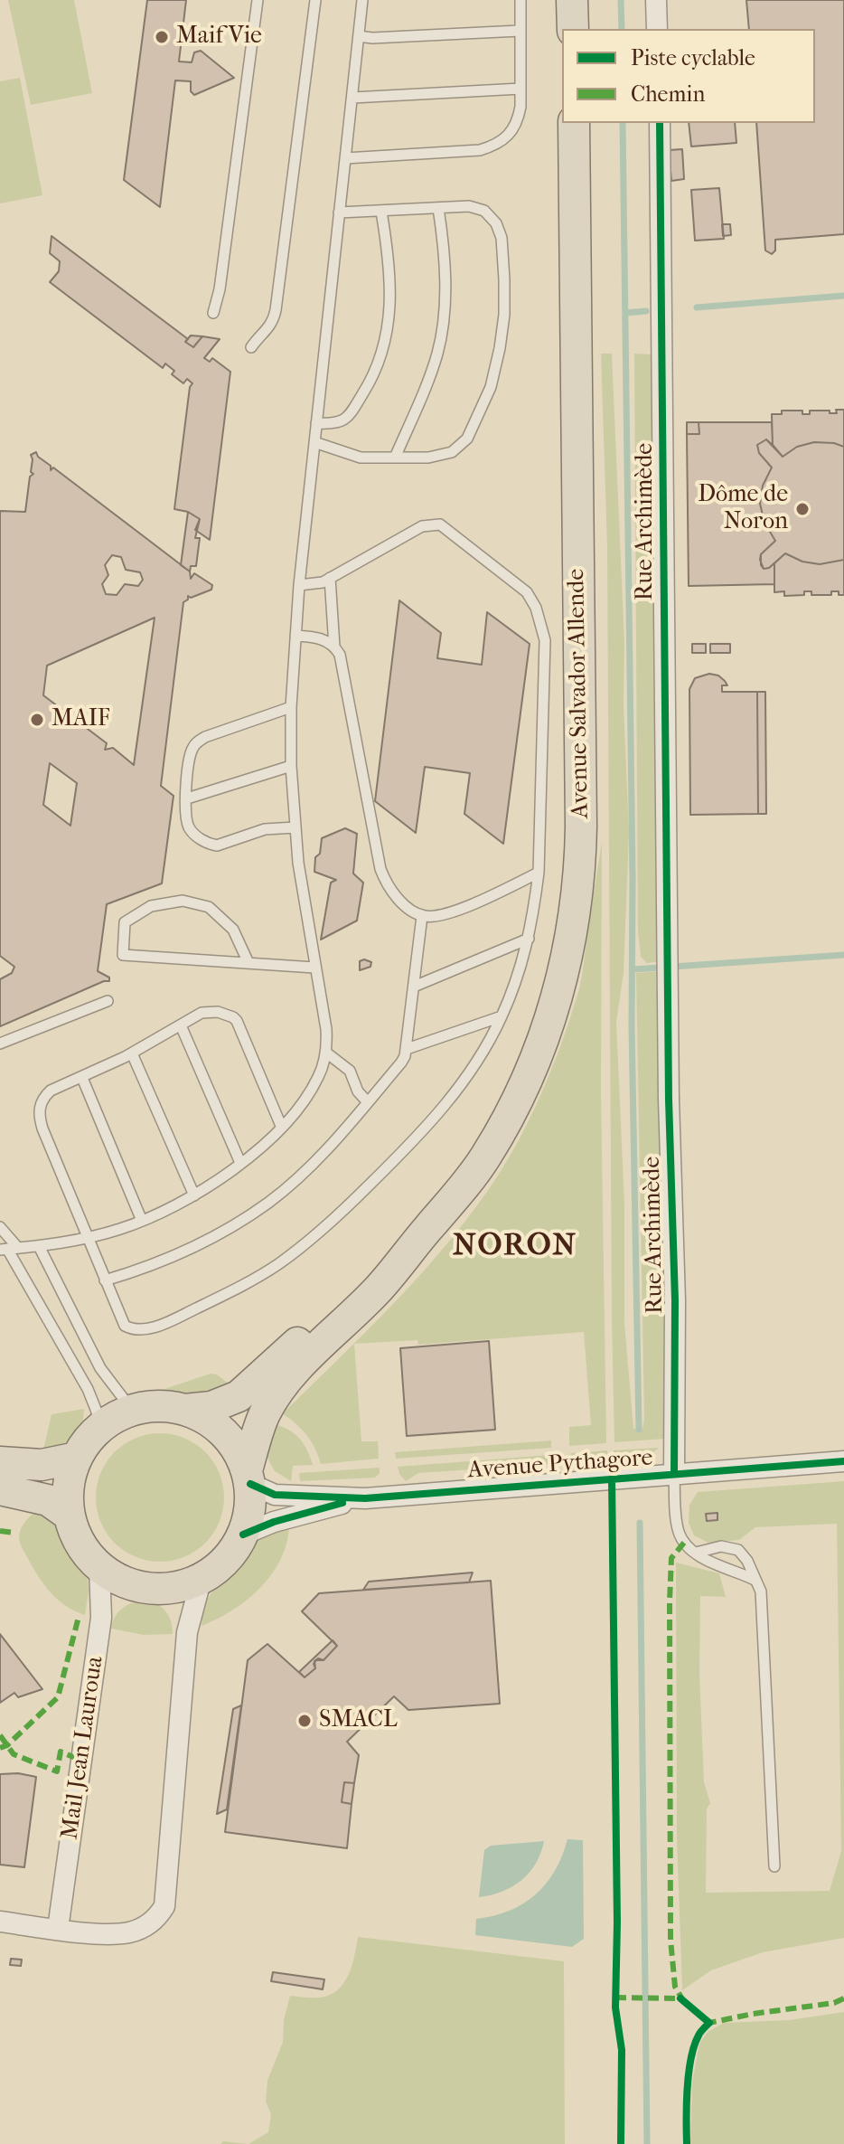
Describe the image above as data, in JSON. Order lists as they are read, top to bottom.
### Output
{
  "streets": {
    "main road": ["Avenue Salvador Allende"],
    "street": ["Rue Archimède", "Avenue Pythagore", "Mail Jean Lauroua"]
  },
  "crossings": [
    ["Rue Archimède", "Avenue Pythagore"],
    ["Avenue Salvador Allende", "Avenue Pythagore"],
    ["Avenue Salvador Allende", "Mail Jean Lauroua"],
    ["Avenue Pythagore", "Mail Jean Lauroua"]
  ],
  "districts": ["NORON"],
  "places": [
    "Maif Vie",
    "Dôme de Noron",
    "MAIF",
    "SMACL"
  ],
  "legend": ["Piste cyclable", "Chemin"]
}
